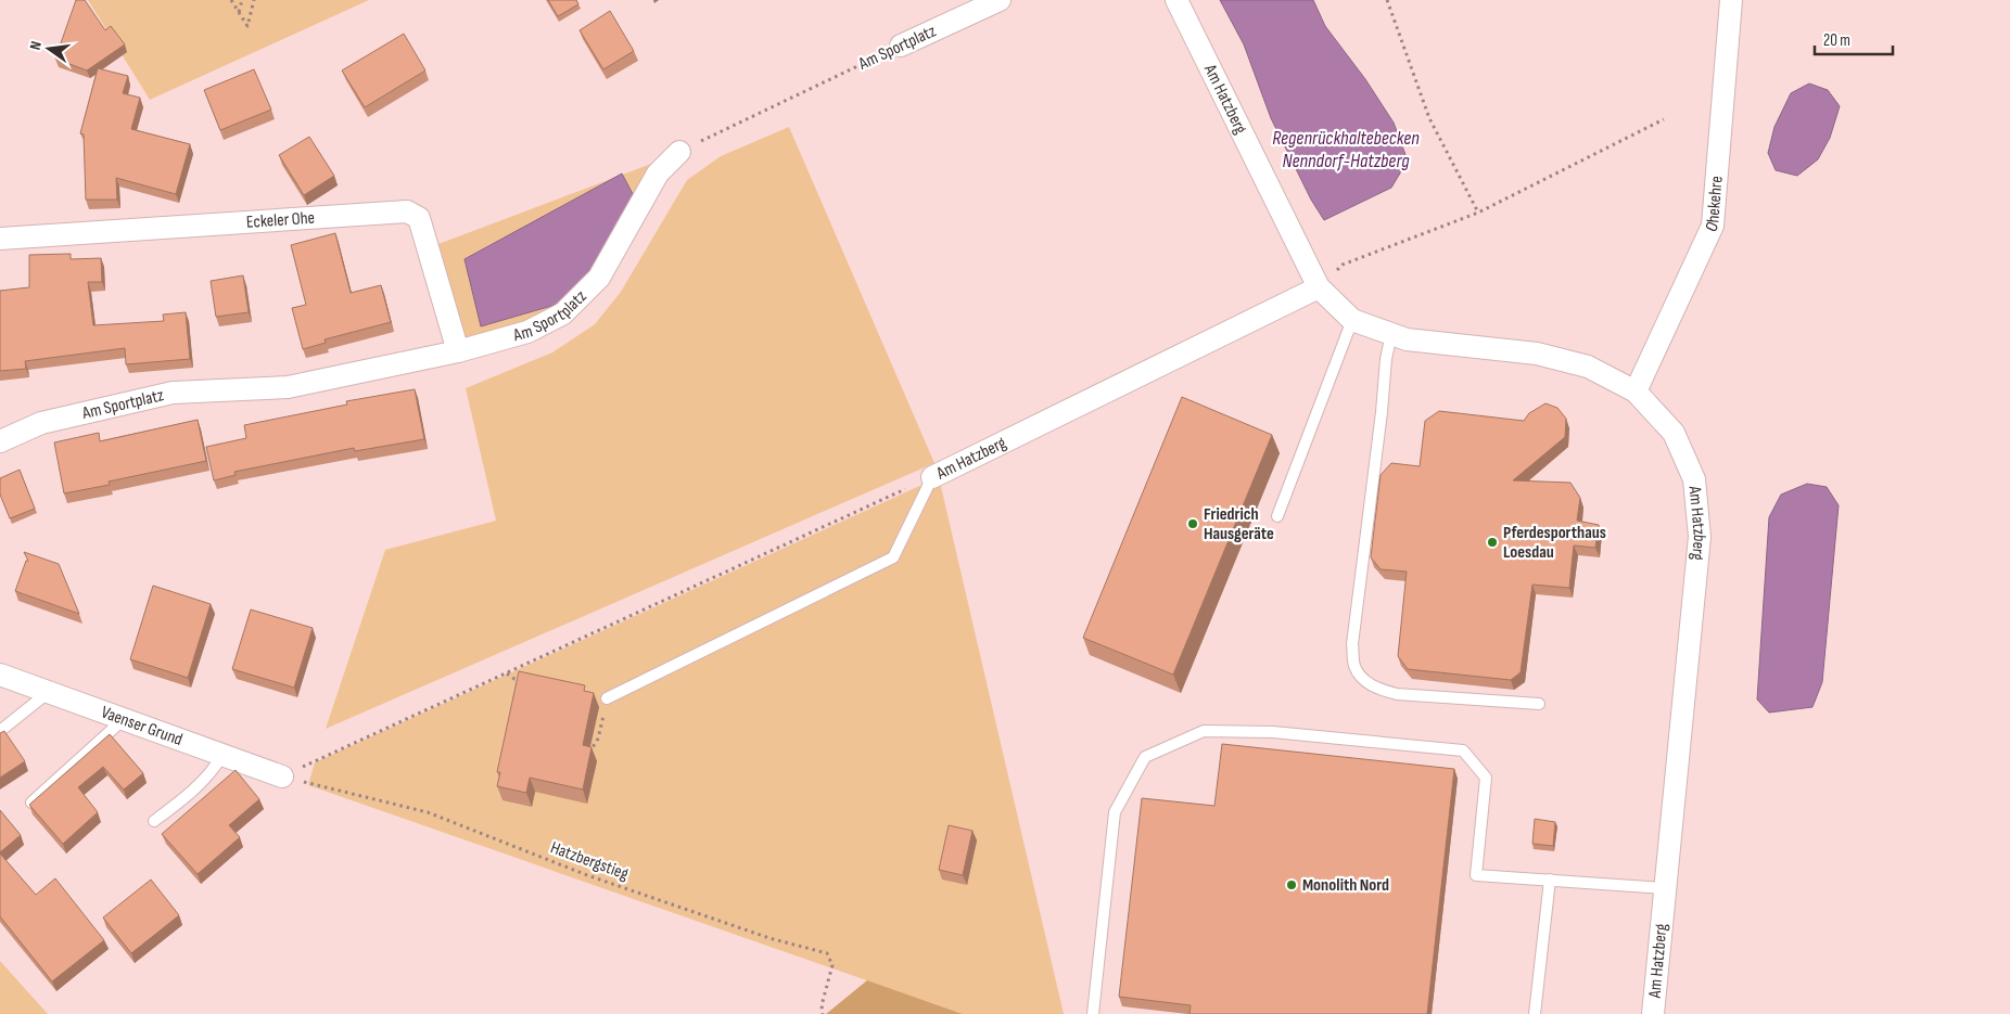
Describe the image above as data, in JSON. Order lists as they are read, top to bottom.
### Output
{
  "streets": {
    "street": [
      "Am Sportplatz",
      "Am Hatzberg",
      "Ohekehre",
      "Eckeler Ohe",
      "Vaenser Grund"
    ],
    "path": ["Hatzbergstieg"]
  },
  "crossings": [
    ["Am Sportplatz", "Eckeler Ohe"],
    ["Am Hatzberg", "Ohekehre"],
    ["Vaenser Grund", "Hatzbergstieg"]
  ],
  "water": ["Regenrückhaltebecken Nenndorf-Hatzberg"],
  "places": ["Friedrich Hausgeräte", "Pferdesporthaus Loesdau", "Monolith Nord"],
  "scale_bar": "20 m",
  "north": "left"
}
